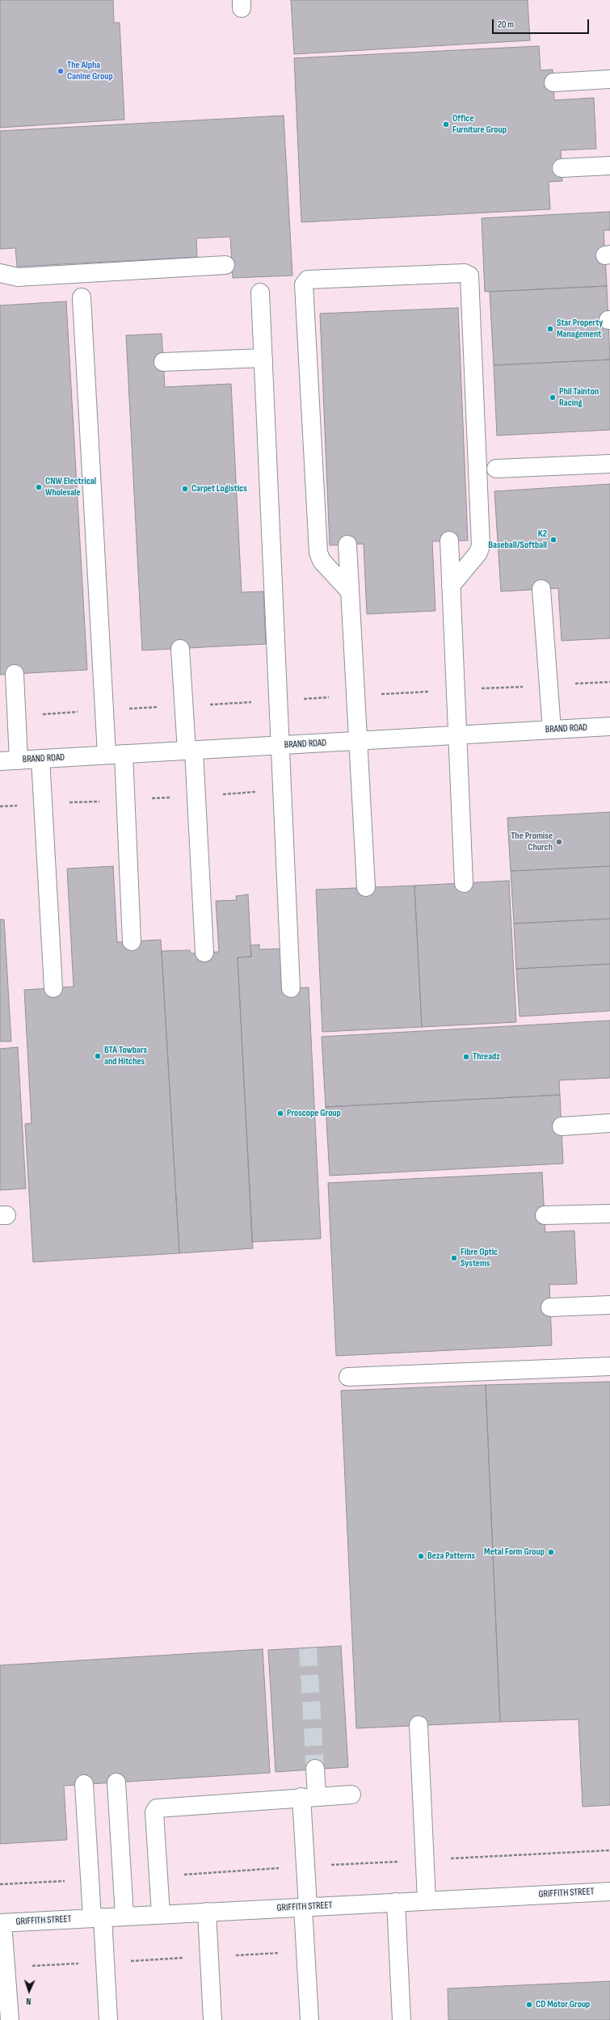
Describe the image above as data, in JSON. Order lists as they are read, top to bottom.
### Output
{
  "streets": {
    "street": ["BRAND ROAD", "GRIFFITH STREET"]
  },
  "places": [
    "The Alpha Canine Group",
    "Office Furniture Group",
    "Star Property Management",
    "Phil Tainton Racing",
    "CNW Electrical Wholesale",
    "Carpet Logistics",
    "K2 Baseball/Softball",
    "The Promise Church",
    "BTA Towbars and Hitches",
    "Threadz",
    "Proscope Group",
    "Fibre Optic Systems",
    "Metal Form Group",
    "Beza Patterns",
    "CD Motor Group"
  ],
  "scale_bar": "20 m",
  "north": "bottom"
}
